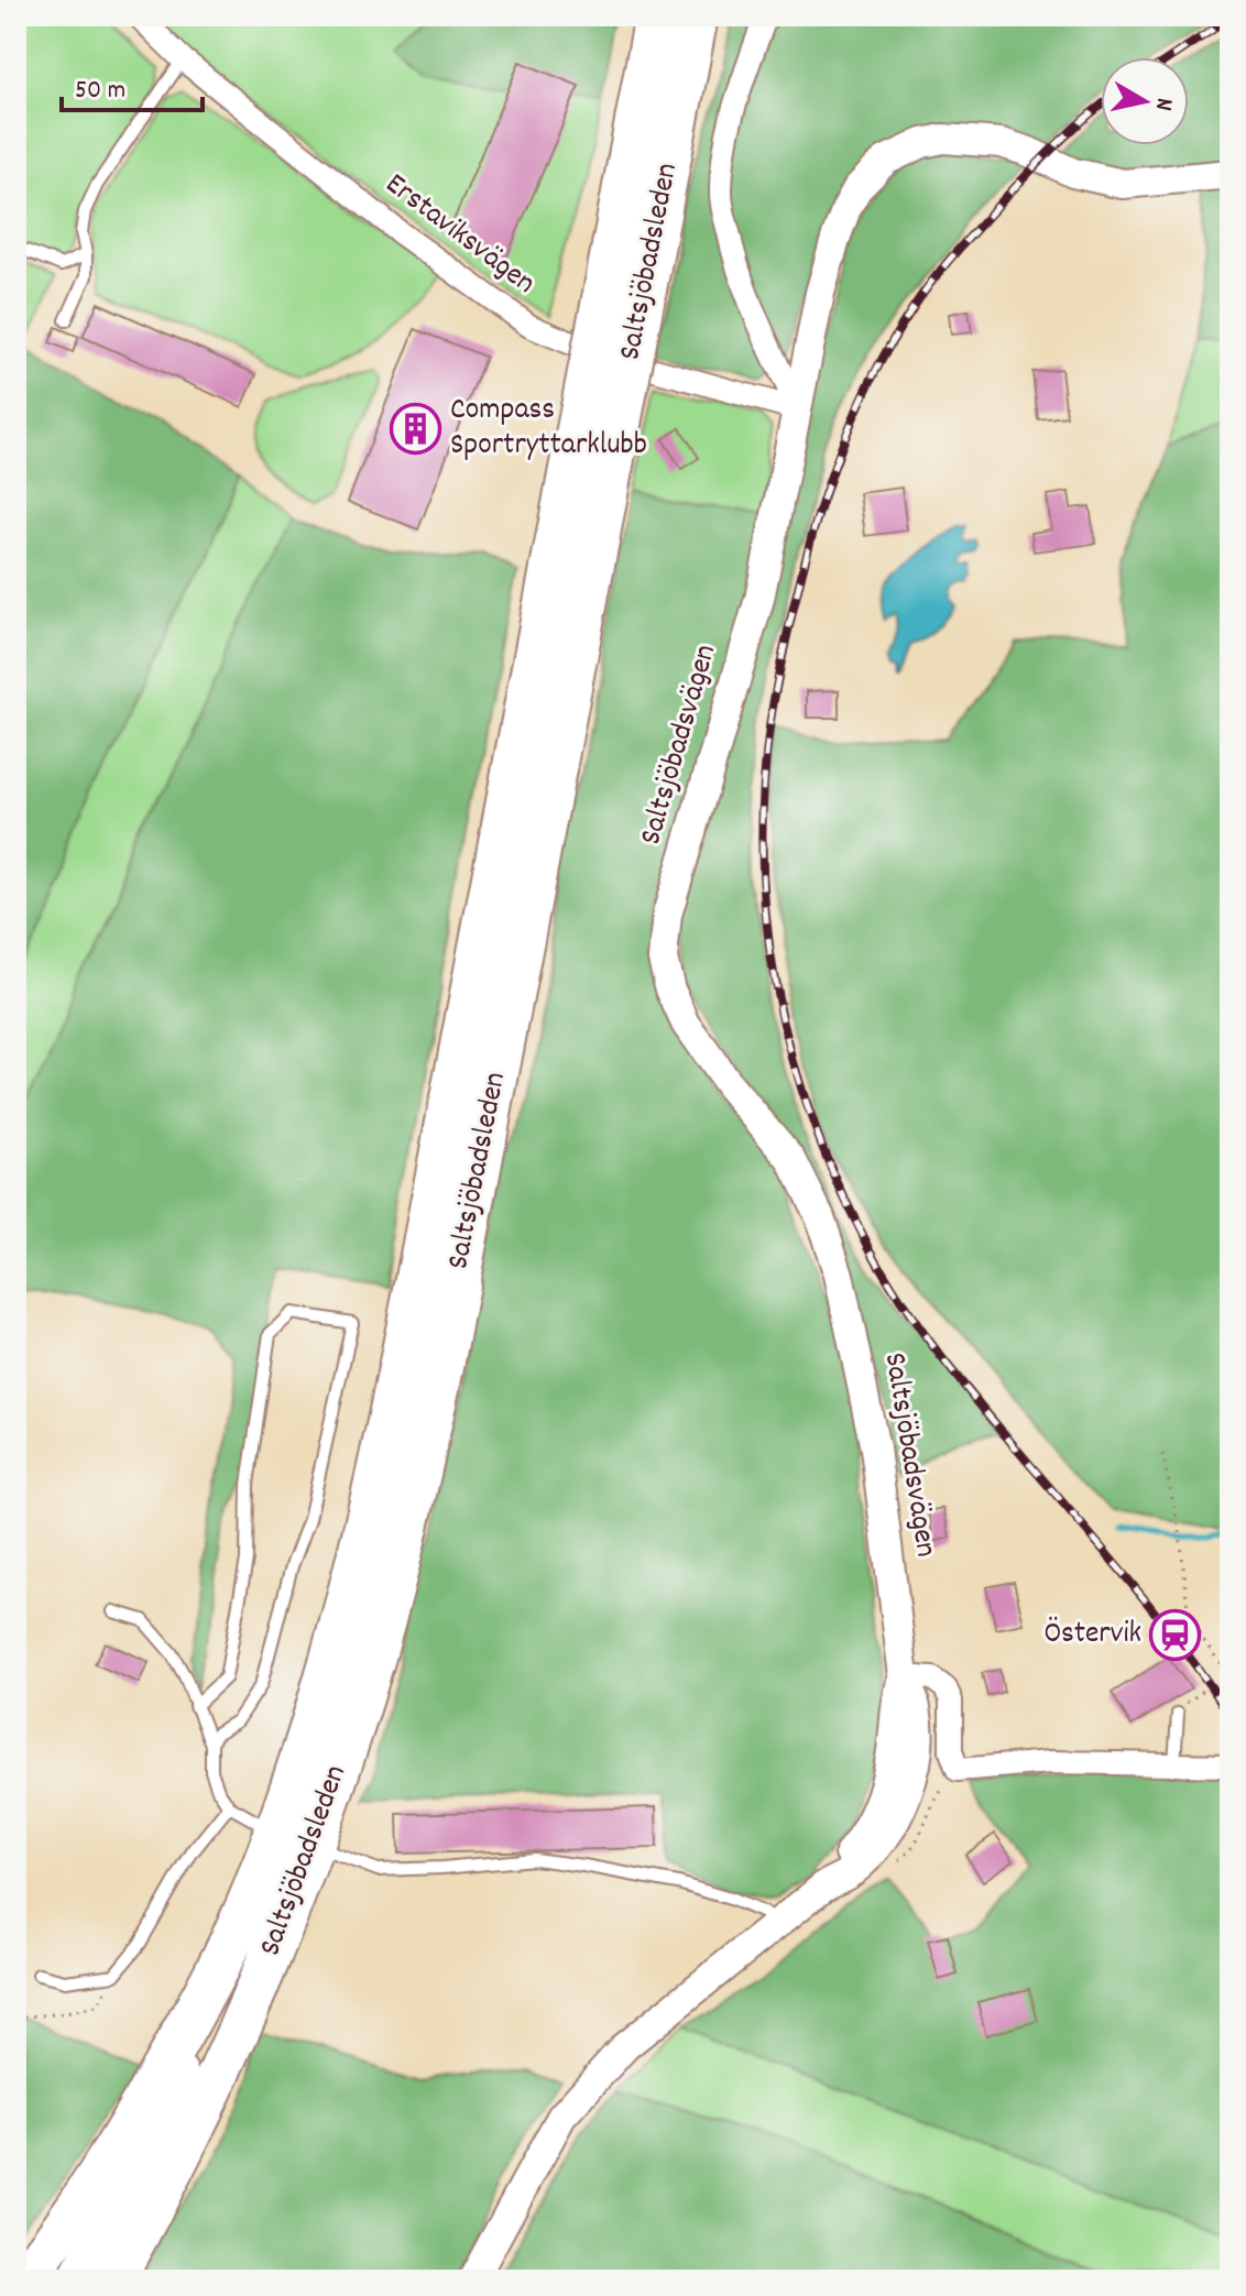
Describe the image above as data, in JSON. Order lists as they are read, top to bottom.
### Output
{
  "streets": {
    "highway": ["Saltsjöbadsleden"],
    "street": ["Erstaviksvägen", "Saltsjöbadsvägen"]
  },
  "crossings": [
    ["Erstaviksvägen", "Saltsjöbadsvägen"]
  ],
  "places": {
    "building": ["Compass Sportryttarklubb"],
    "station": ["Östervik"]
  },
  "scale_bar": "50 m",
  "north": "right"
}
